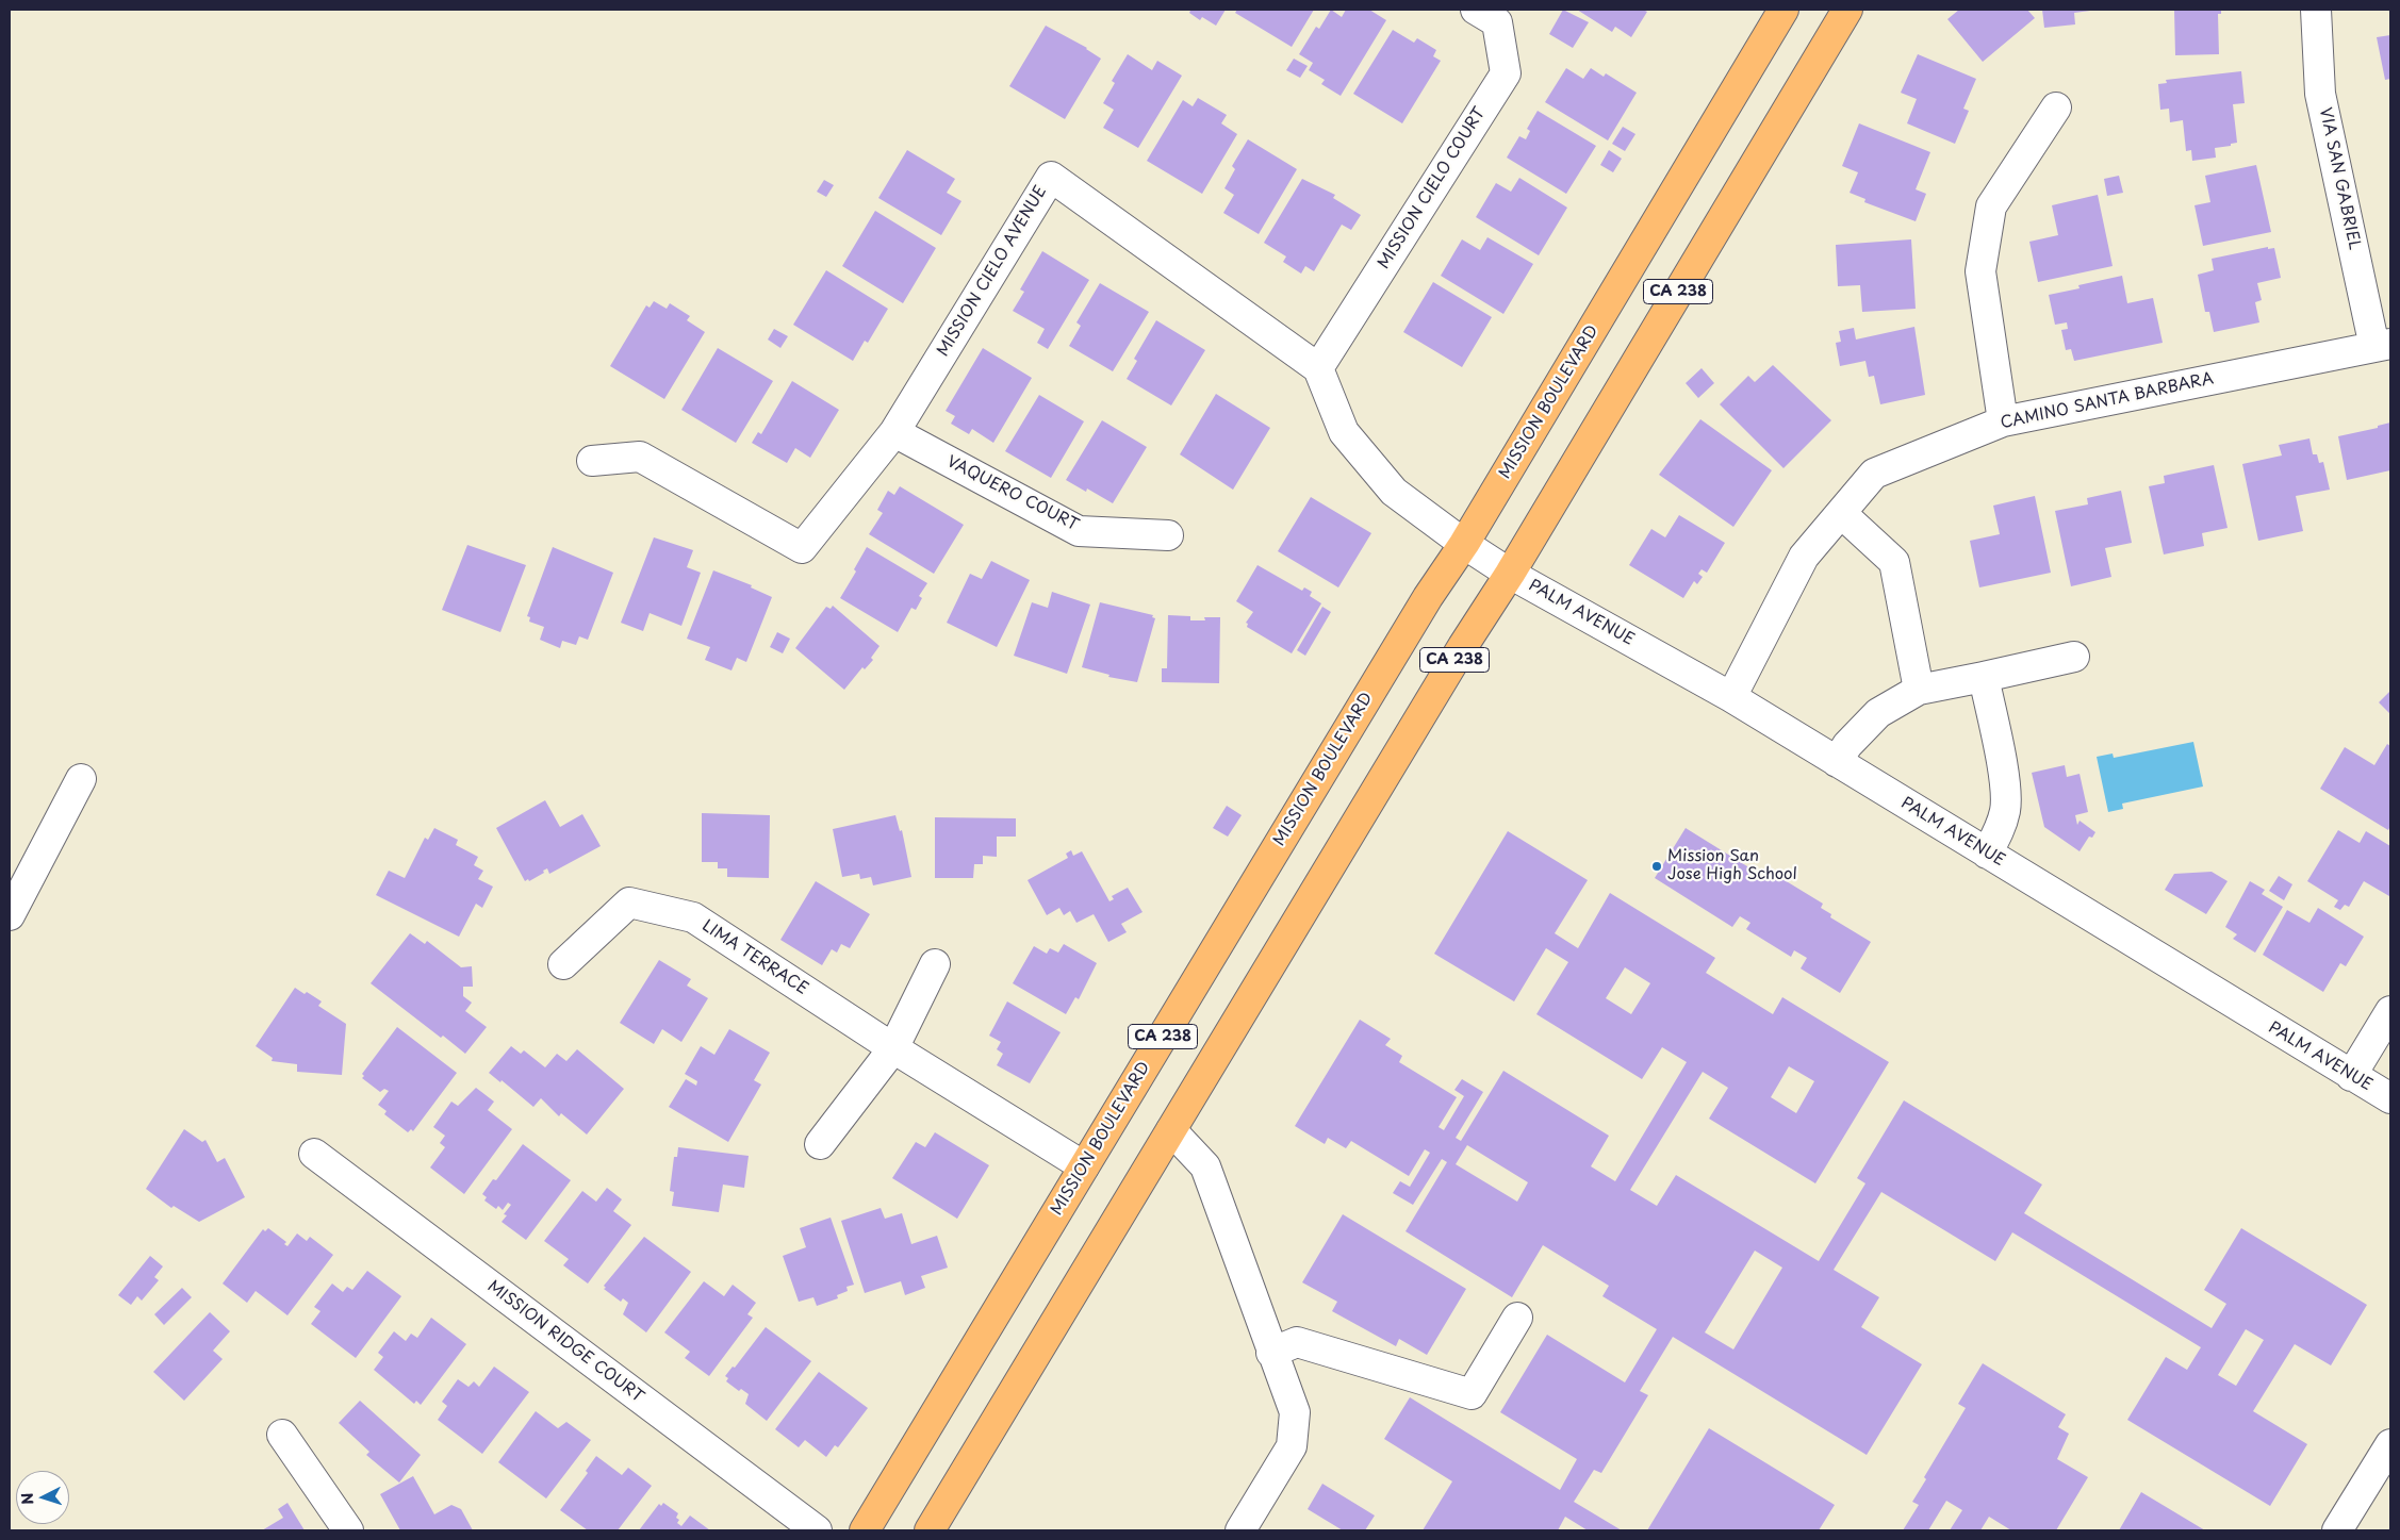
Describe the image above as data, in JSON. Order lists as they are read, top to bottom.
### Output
{
  "streets": {
    "main road": ["CA 238", "MISSION BOULEVARD"],
    "street": [
      "VIA SAN GABRIEL",
      "MISSION CIELO COURT",
      "MISSION CIELO AVENUE",
      "CAMINO SANTA BARBARA",
      "VAQUERO COURT",
      "PALM AVENUE",
      "LIMA TERRACE",
      "MISSION RIDGE COURT"
    ]
  },
  "crossings": [
    ["VIA SAN GABRIEL", "CAMINO SANTA BARBARA"],
    ["MISSION CIELO COURT", "MISSION CIELO AVENUE"],
    ["MISSION CIELO AVENUE", "VAQUERO COURT"],
    ["CA 238", "PALM AVENUE"],
    ["CAMINO SANTA BARBARA", "PALM AVENUE"],
    ["MISSION BOULEVARD", "LIMA TERRACE"]
  ],
  "places": ["Mission San Jose High School"],
  "north": "left"
}
